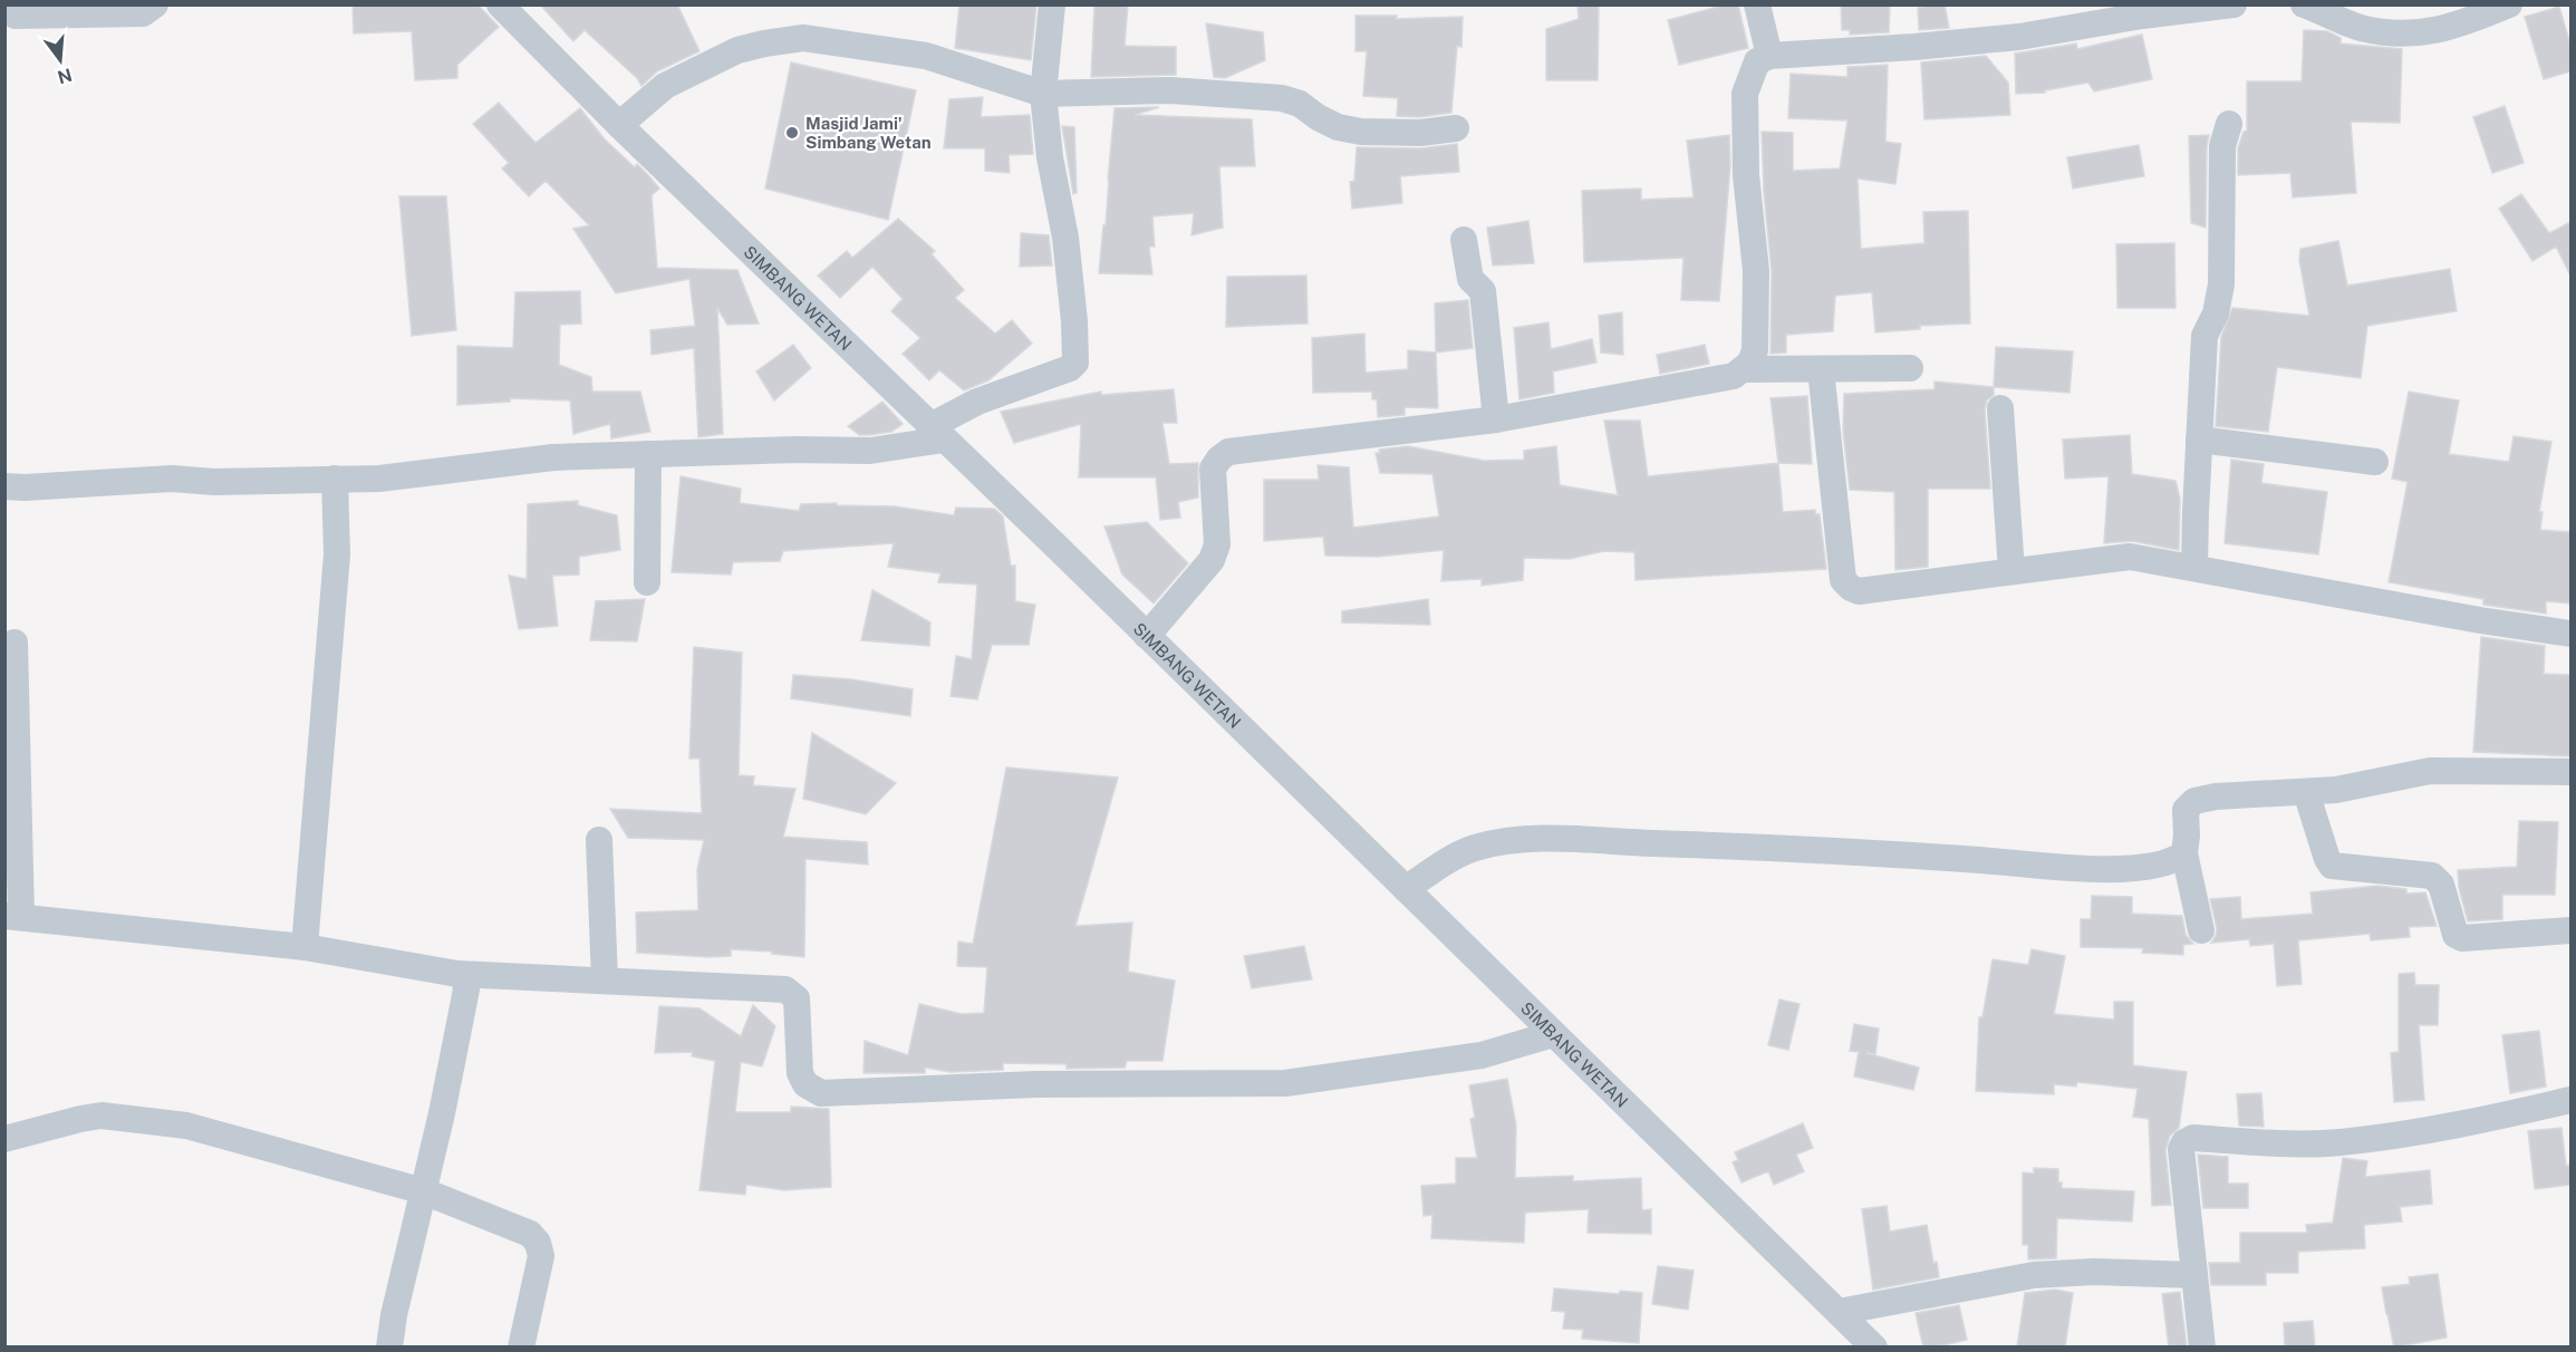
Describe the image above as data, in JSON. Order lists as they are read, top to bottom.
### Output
{
  "streets": {
    "street": ["SIMBANG WETAN"]
  },
  "places": ["Masjid Jami' Simbang Wetan"],
  "north": "bottom"
}
